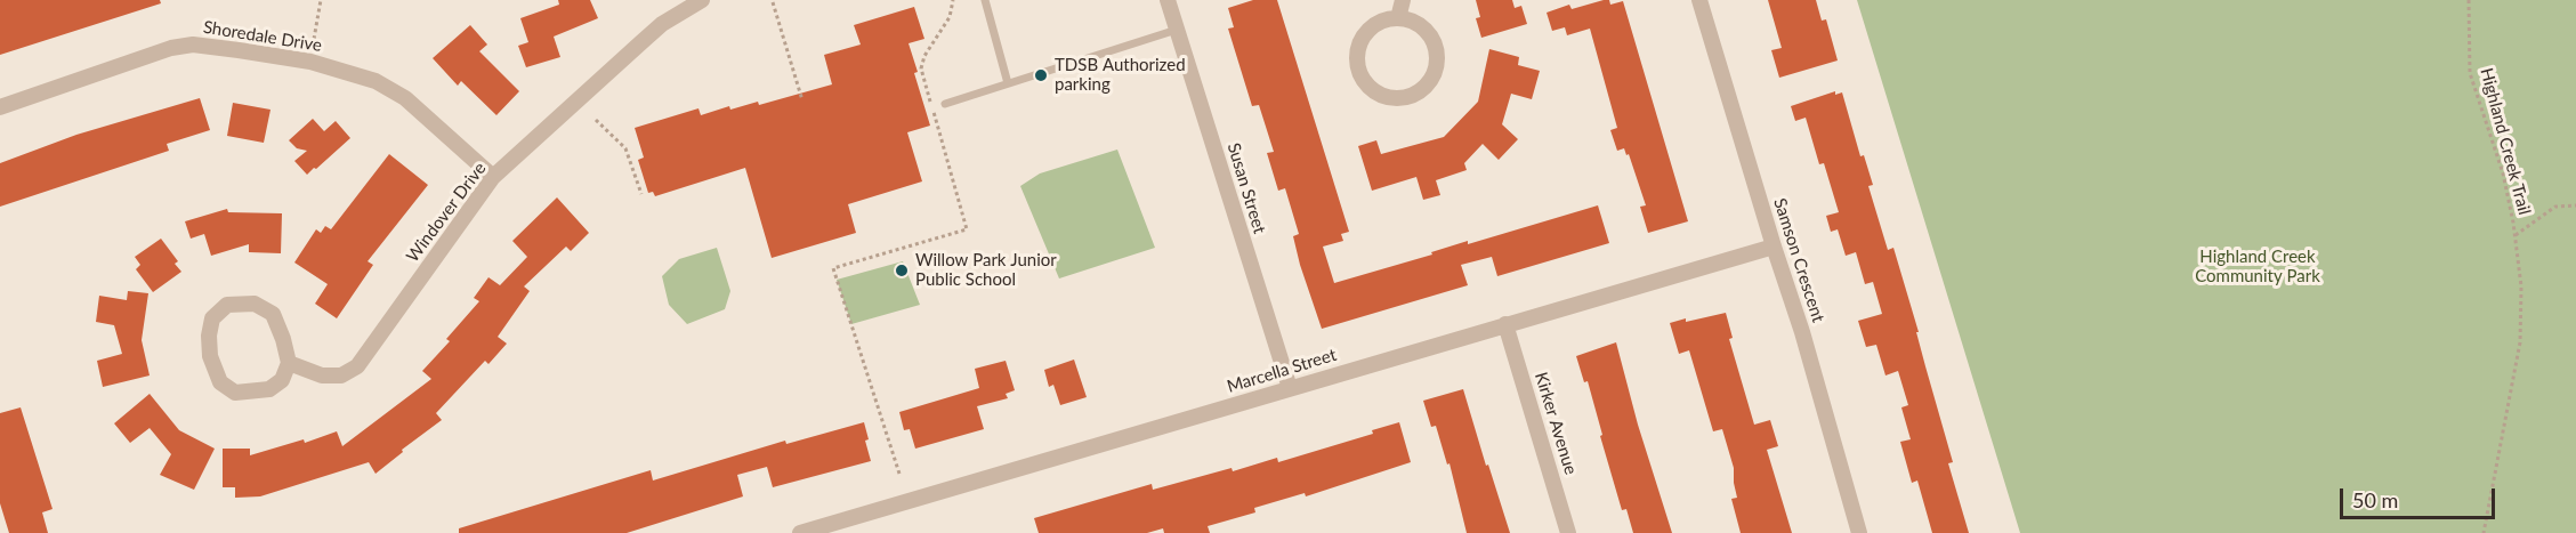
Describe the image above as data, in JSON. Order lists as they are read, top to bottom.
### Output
{
  "streets": {
    "street": [
      "Shoredale Drive",
      "Susan Street",
      "Windover Drive",
      "Samson Crescent",
      "Marcella Street",
      "Kirker Avenue"
    ],
    "path": ["Highland Creek Trail"]
  },
  "crossings": [
    ["Shoredale Drive", "Windover Drive"],
    ["Susan Street", "Marcella Street"],
    ["Samson Crescent", "Marcella Street"],
    ["Marcella Street", "Kirker Avenue"]
  ],
  "parks": ["Highland Creek Community Park"],
  "places": ["TDSB Authorized parking", "Willow Park Junior Public School"],
  "scale_bar": "50 m"
}
